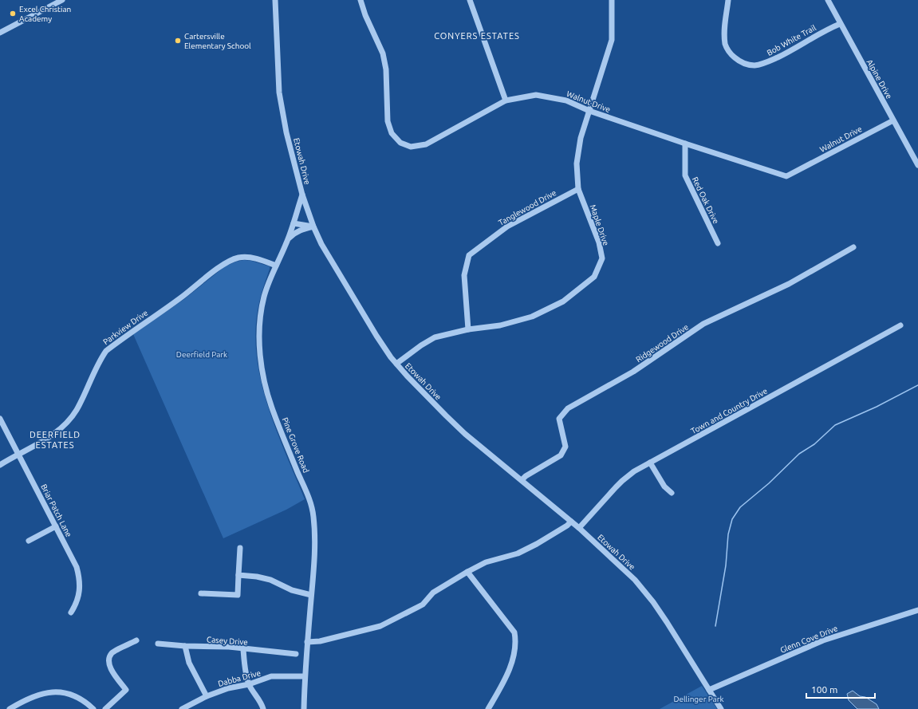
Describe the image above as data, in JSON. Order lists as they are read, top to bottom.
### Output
{
  "streets": {
    "street": [
      "Bob White Trail",
      "Alpine Drive",
      "Walnut Drive",
      "Etowah Drive",
      "Red Oak Drive",
      "Tanglewood Drive",
      "Maple Drive",
      "Parkview Drive",
      "Ridgewood Drive",
      "Town and Country Drive",
      "Pine Grove Road",
      "Briar Patch Lane",
      "Glenn Cove Drive",
      "Casey Drive",
      "Dabba Drive"
    ]
  },
  "crossings": [
    ["Bob White Trail", "Alpine Drive"],
    ["Alpine Drive", "Walnut Drive"],
    ["Walnut Drive", "Red Oak Drive"],
    ["Walnut Drive", "Maple Drive"],
    ["Etowah Drive", "Maple Drive"],
    ["Etowah Drive", "Ridgewood Drive"],
    ["Etowah Drive", "Town and Country Drive"],
    ["Etowah Drive", "Pine Grove Road"],
    ["Etowah Drive", "Glenn Cove Drive"],
    ["Tanglewood Drive", "Maple Drive"],
    ["Parkview Drive", "Pine Grove Road"],
    ["Parkview Drive", "Briar Patch Lane"],
    ["Pine Grove Road", "Dabba Drive"]
  ],
  "districts": ["CONYERS ESTATES", "DEERFIELD ESTATES"],
  "parks": ["Deerfield Park", "Dellinger Park"],
  "places": ["Excel Christian Academy", "Cartersville Elementary School"],
  "scale_bar": "100 m"
}
